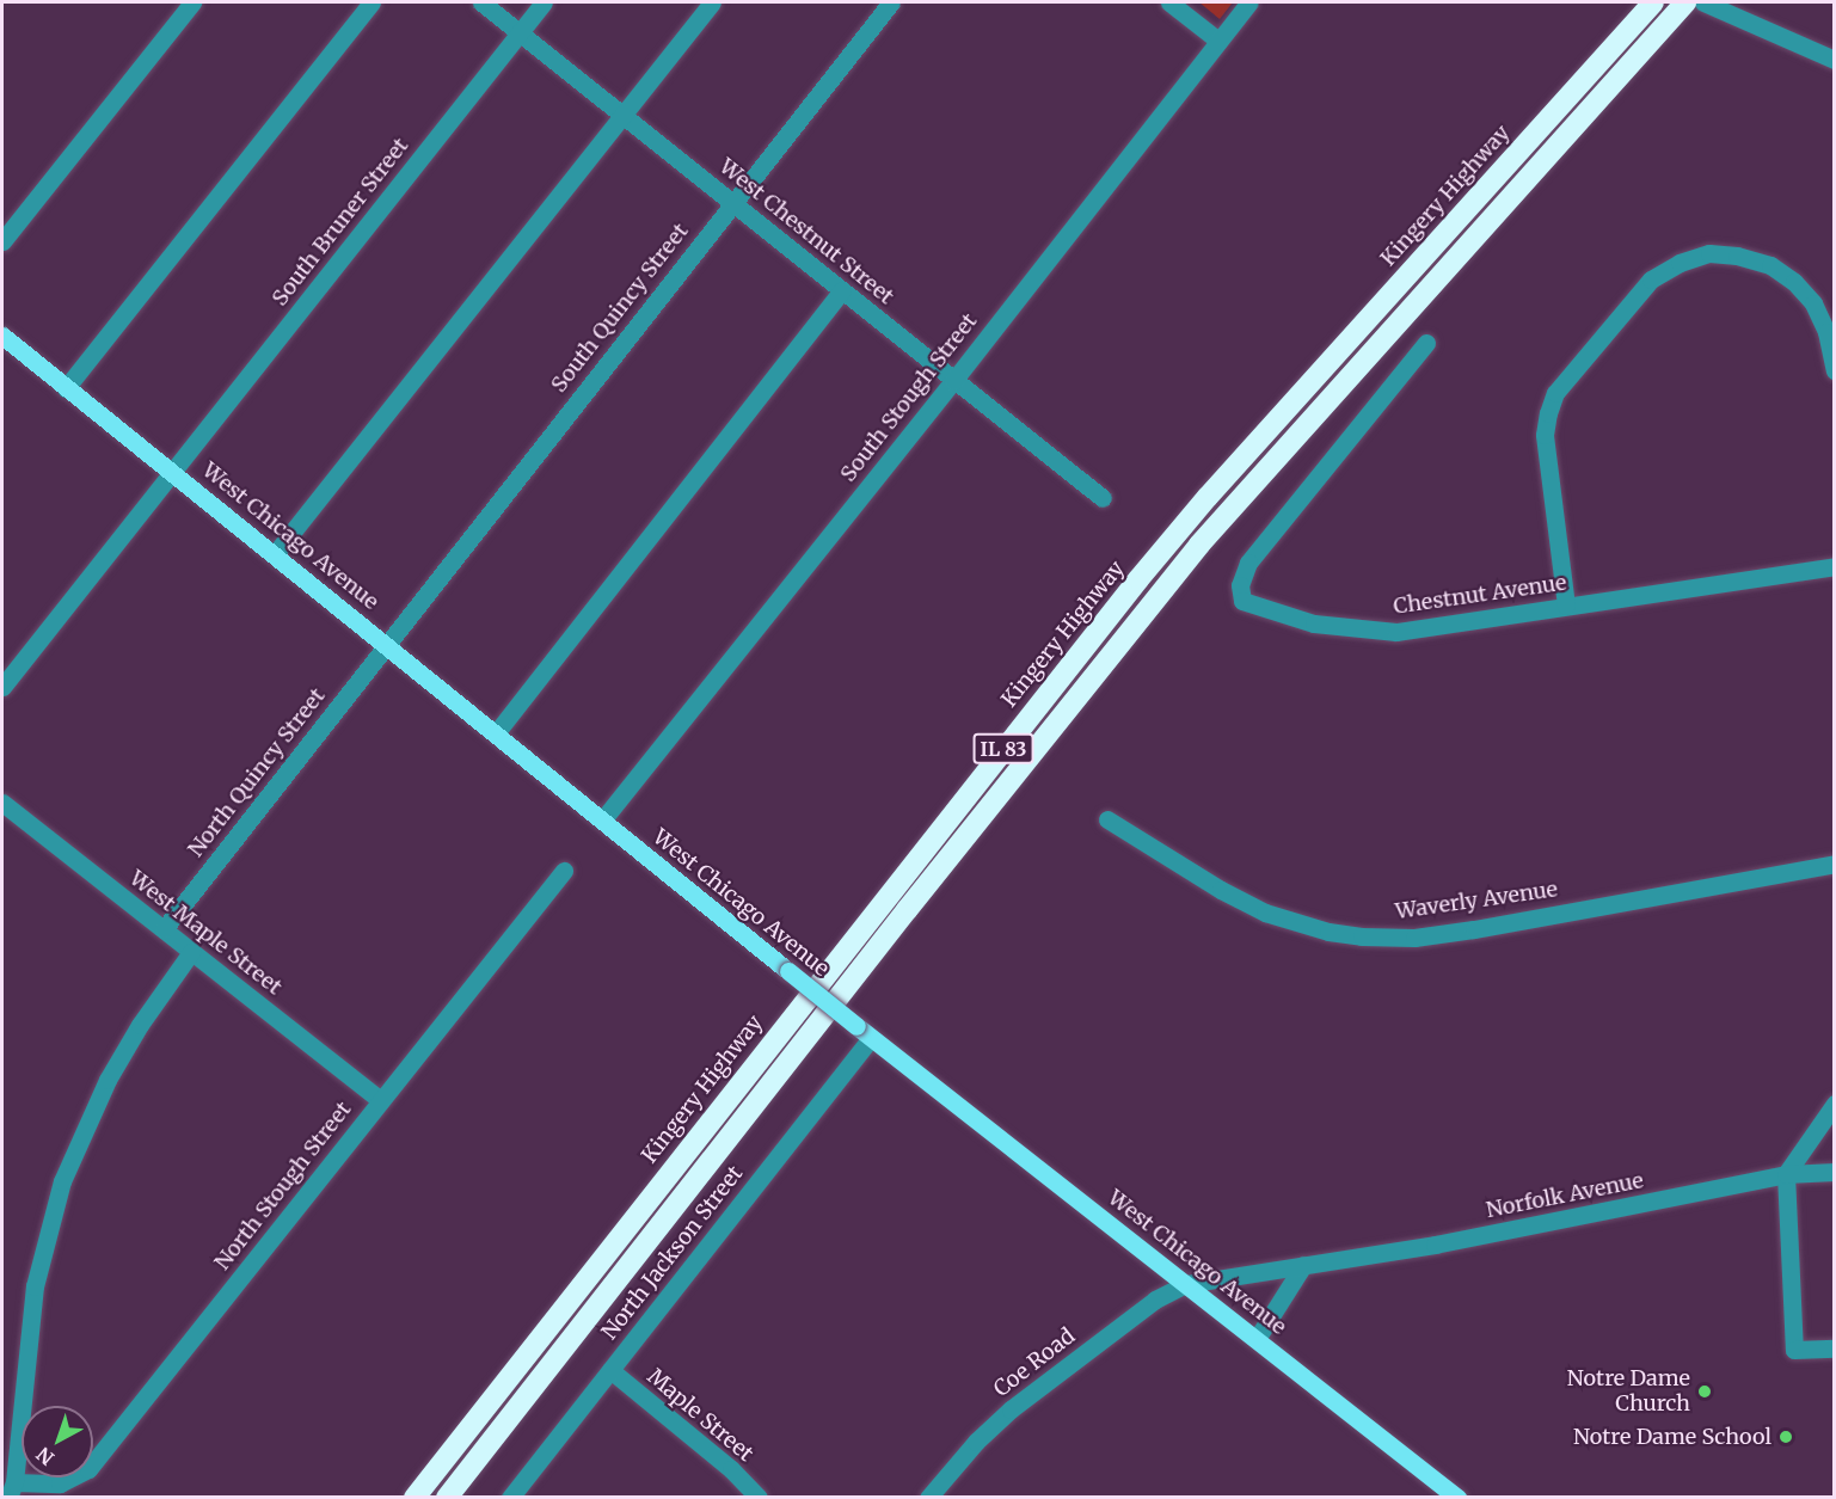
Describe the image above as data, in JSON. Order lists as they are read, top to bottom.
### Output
{
  "streets": {
    "highway": ["Kingery Highway", "IL 83"],
    "main road": ["West Chicago Avenue"],
    "street": [
      "South Bruner Street",
      "West Chestnut Street",
      "South Quincy Street",
      "South Stough Street",
      "Chestnut Avenue",
      "North Quincy Street",
      "Waverly Avenue",
      "West Maple Street",
      "North Stough Street",
      "Norfolk Avenue",
      "North Jackson Street",
      "Coe Road",
      "Maple Street"
    ]
  },
  "crossings": [
    ["South Bruner Street", "West Chestnut Street"],
    ["South Bruner Street", "West Chicago Avenue"],
    ["West Chestnut Street", "South Quincy Street"],
    ["West Chestnut Street", "South Stough Street"],
    ["South Quincy Street", "West Chicago Avenue"],
    ["South Quincy Street", "North Quincy Street"],
    ["South Stough Street", "West Chicago Avenue"],
    ["West Chicago Avenue", "North Quincy Street"],
    ["West Chicago Avenue", "Norfolk Avenue"],
    ["West Chicago Avenue", "North Jackson Street"],
    ["West Chicago Avenue", "Coe Road"],
    ["North Quincy Street", "West Maple Street"],
    ["West Maple Street", "North Stough Street"],
    ["Norfolk Avenue", "Coe Road"],
    ["North Jackson Street", "Maple Street"]
  ],
  "places": ["Notre Dame Church", "Notre Dame School"],
  "north": "bottom left"
}
